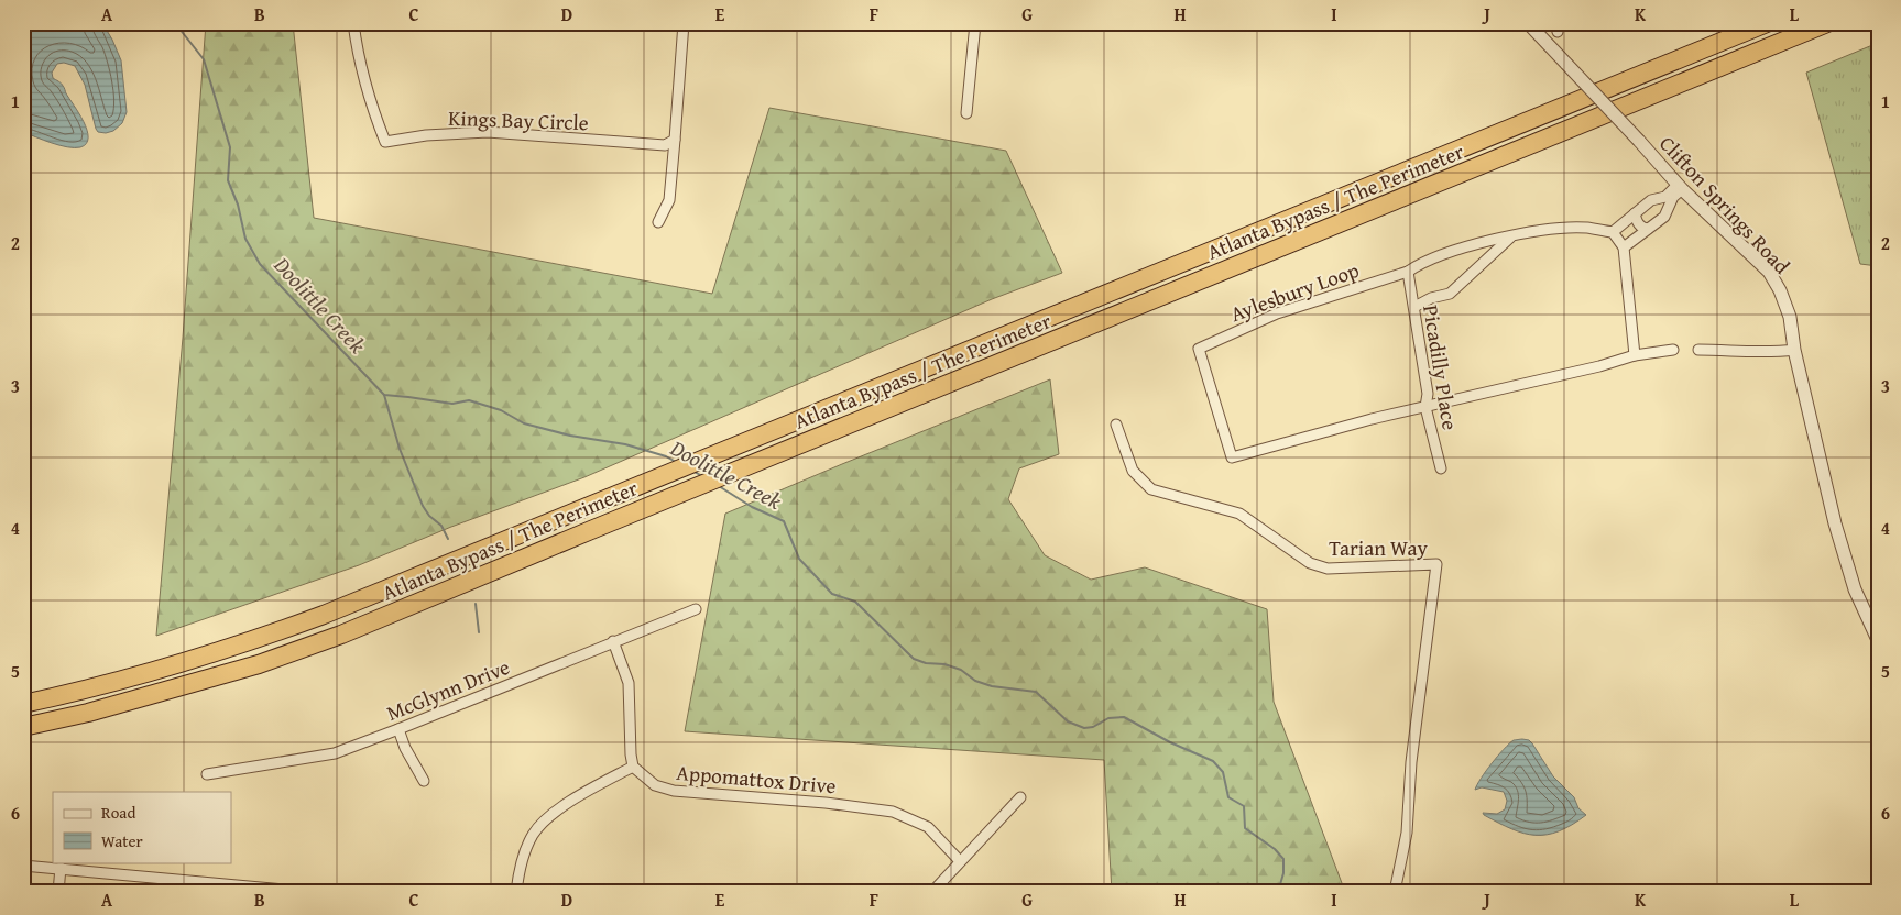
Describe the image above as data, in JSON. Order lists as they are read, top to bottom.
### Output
{
  "streets": {
    "highway": ["Atlanta Bypass / The Perimeter"],
    "street": [
      "Kings Bay Circle",
      "Clifton Springs Road",
      "Aylesbury Loop",
      "Picadilly Place",
      "Tarian Way",
      "McGlynn Drive",
      "Appomattox Drive"
    ]
  },
  "crossings": [
    ["Aylesbury Loop", "Picadilly Place"]
  ],
  "water": ["Doolittle Creek"],
  "legend": ["Road", "Water"],
  "grid": {
    "columns": [
      "A",
      "B",
      "C",
      "D",
      "E",
      "F",
      "G",
      "H",
      "I",
      "J",
      "K",
      "L"
    ],
    "rows": [
      "1",
      "2",
      "3",
      "4",
      "5",
      "6"
    ]
  }
}
